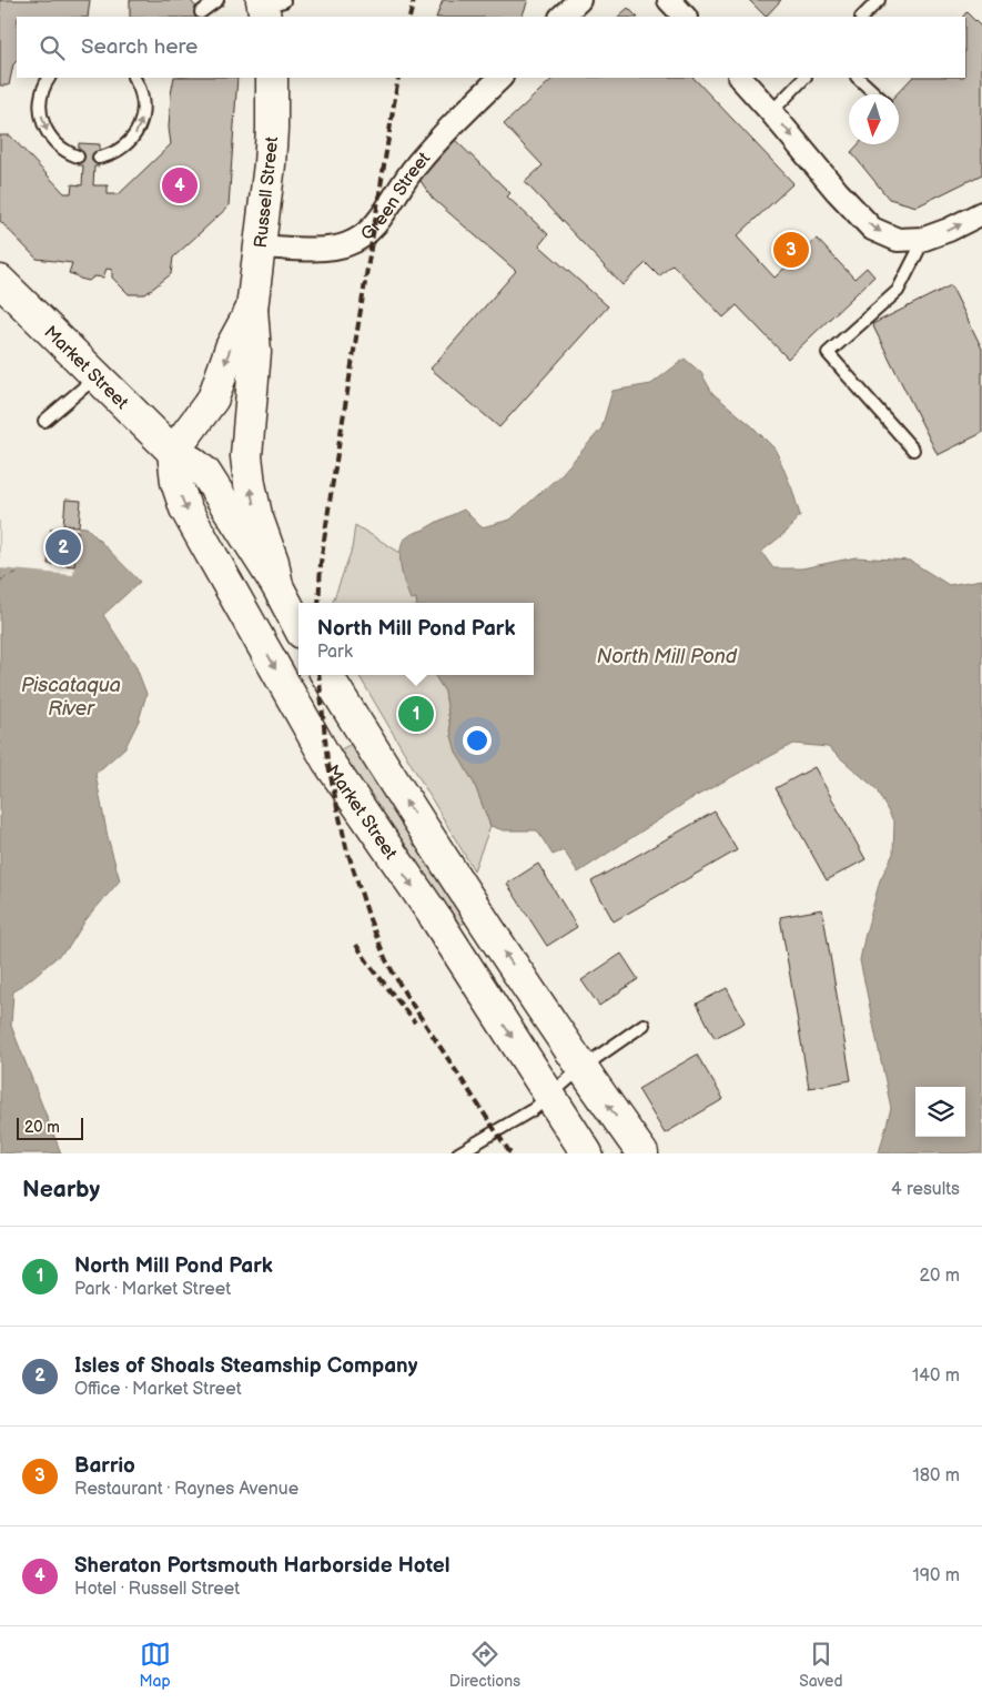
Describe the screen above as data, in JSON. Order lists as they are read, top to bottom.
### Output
{
  "streets": {
    "main road": ["Russell Street", "Market Street"],
    "street": ["Green Street"]
  },
  "crossings": [
    ["Russell Street", "Green Street"]
  ],
  "water": ["North Mill Pond", "Piscataqua River"],
  "scale_bar": "20 m",
  "north": "bottom",
  "page": {
    "search": "Search here",
    "pins": [
      "4",
      "3",
      "2",
      "1"
    ],
    "popup": ["North Mill Pond Park", "Park"],
    "scale": "20 m",
    "heading": ["Nearby", "4 results"],
    "list": [
      {
        "mark": "1",
        "name": "North Mill Pond Park",
        "note": "Park · Market Street",
        "value": "20 m"
      },
      {
        "mark": "2",
        "name": "Isles of Shoals Steamship Company",
        "note": "Office · Market Street",
        "value": "140 m"
      },
      {
        "mark": "3",
        "name": "Barrio",
        "note": "Restaurant · Raynes Avenue",
        "value": "180 m"
      },
      {
        "mark": "4",
        "name": "Sheraton Portsmouth Harborside Hotel",
        "note": "Hotel · Russell Street",
        "value": "190 m"
      }
    ],
    "nav": ["Map", "Directions", "Saved"]
  }
}
